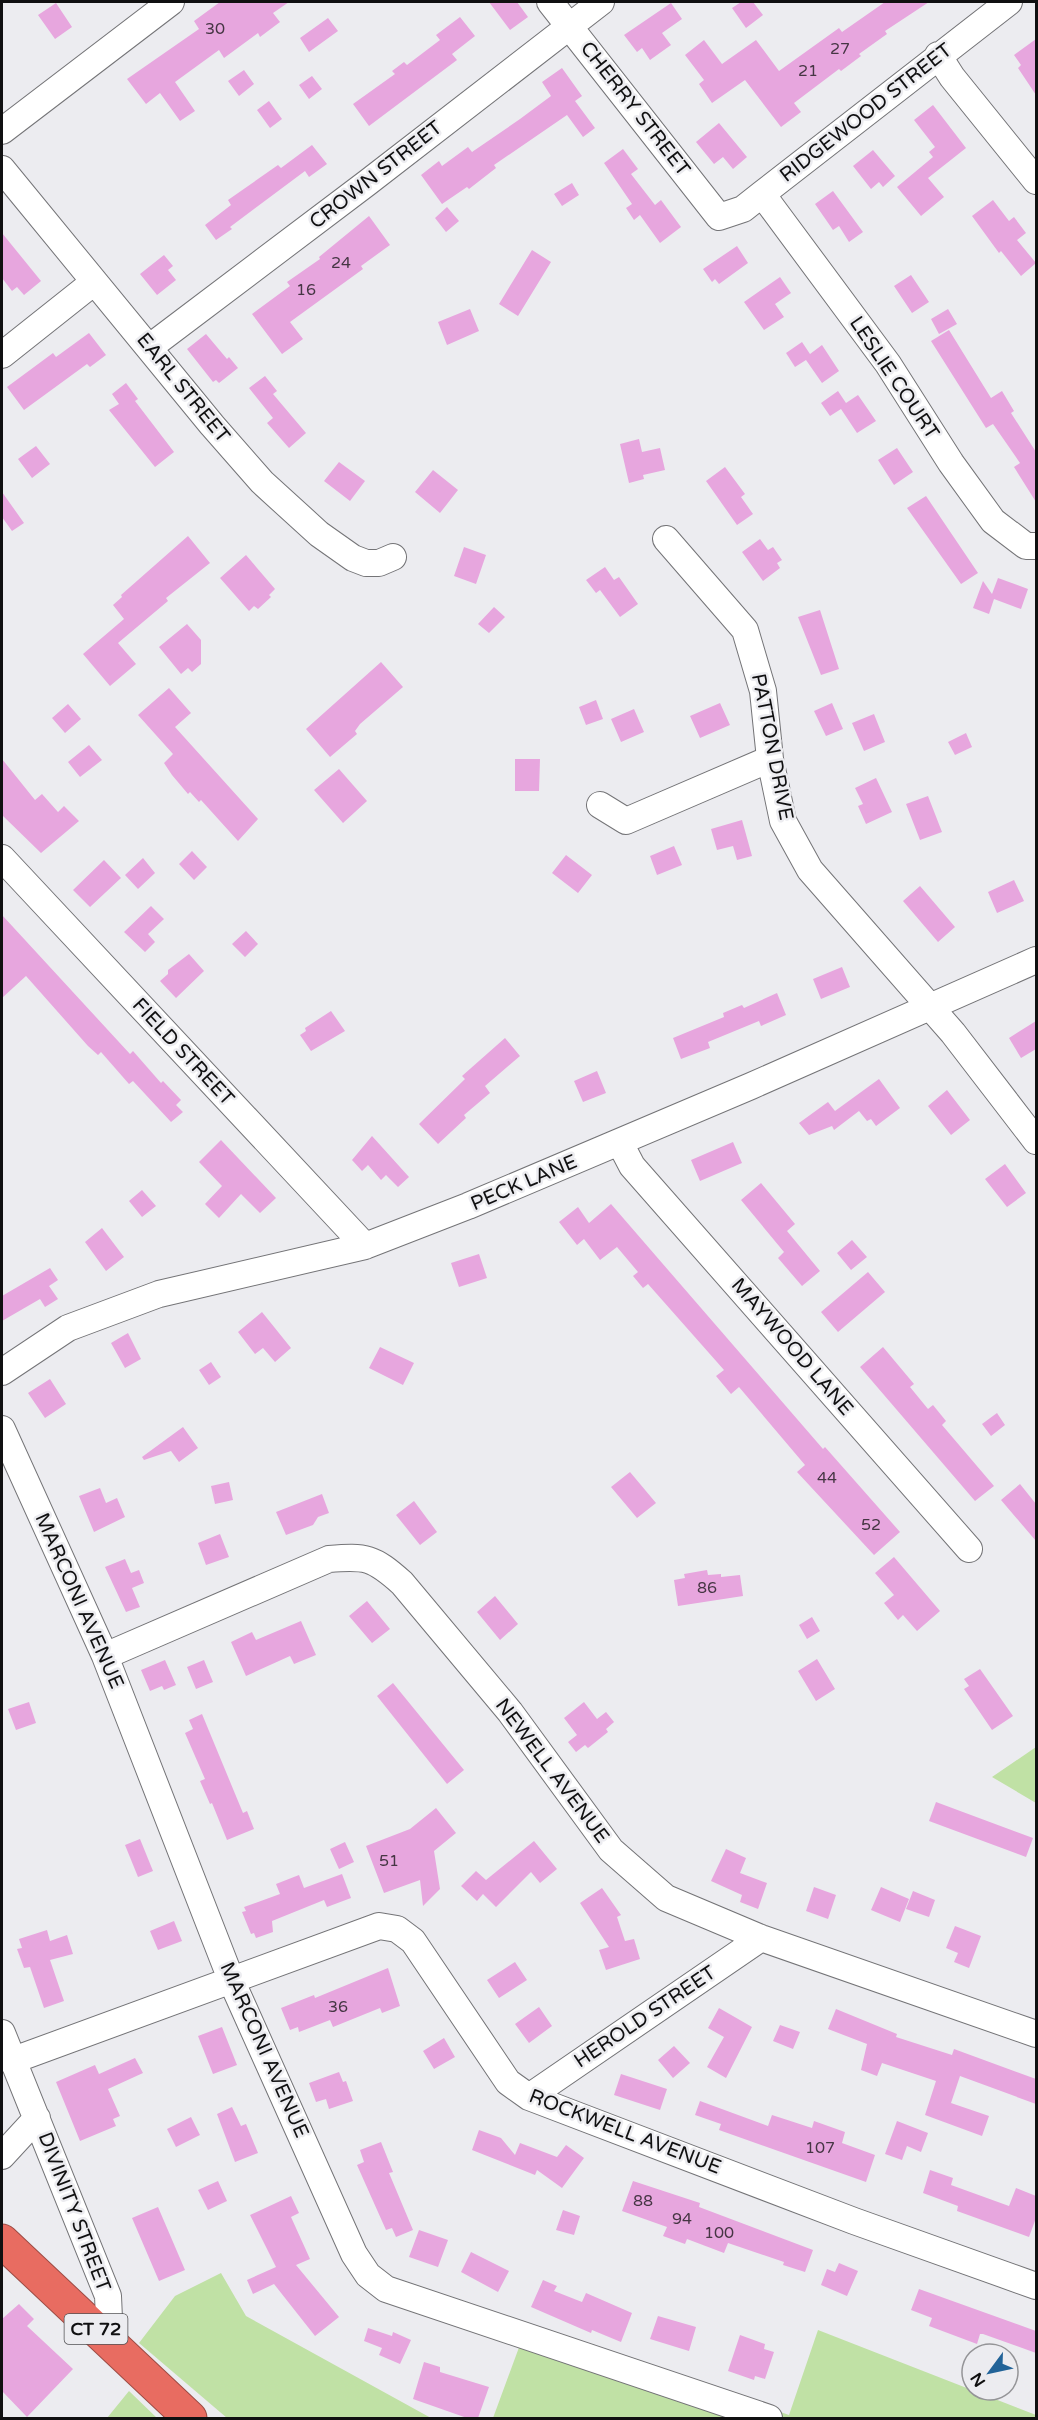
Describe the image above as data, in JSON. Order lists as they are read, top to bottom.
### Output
{
  "streets": {
    "highway": ["CT 72"],
    "street": [
      "CHERRY STREET",
      "RIDGEWOOD STREET",
      "CROWN STREET",
      "LESLIE COURT",
      "EARL STREET",
      "PATTON DRIVE",
      "FIELD STREET",
      "PECK LANE",
      "MAYWOOD LANE",
      "MARCONI AVENUE",
      "NEWELL AVENUE",
      "HEROLD STREET",
      "ROCKWELL AVENUE",
      "DIVINITY STREET"
    ]
  },
  "crossings": [
    ["CHERRY STREET", "RIDGEWOOD STREET"],
    ["CHERRY STREET", "CROWN STREET"],
    ["RIDGEWOOD STREET", "LESLIE COURT"],
    ["CROWN STREET", "EARL STREET"],
    ["PATTON DRIVE", "PECK LANE"],
    ["FIELD STREET", "PECK LANE"],
    ["PECK LANE", "MAYWOOD LANE"],
    ["MARCONI AVENUE", "NEWELL AVENUE"],
    ["MARCONI AVENUE", "ROCKWELL AVENUE"],
    ["NEWELL AVENUE", "HEROLD STREET"],
    ["HEROLD STREET", "ROCKWELL AVENUE"],
    ["ROCKWELL AVENUE", "DIVINITY STREET"],
    ["DIVINITY STREET", "CT 72"]
  ],
  "house_numbers": [
    "30",
    "27",
    "21",
    "24",
    "16",
    "44",
    "52",
    "86",
    "51",
    "36",
    "107",
    "88",
    "94",
    "100"
  ],
  "north": "bottom left"
}
